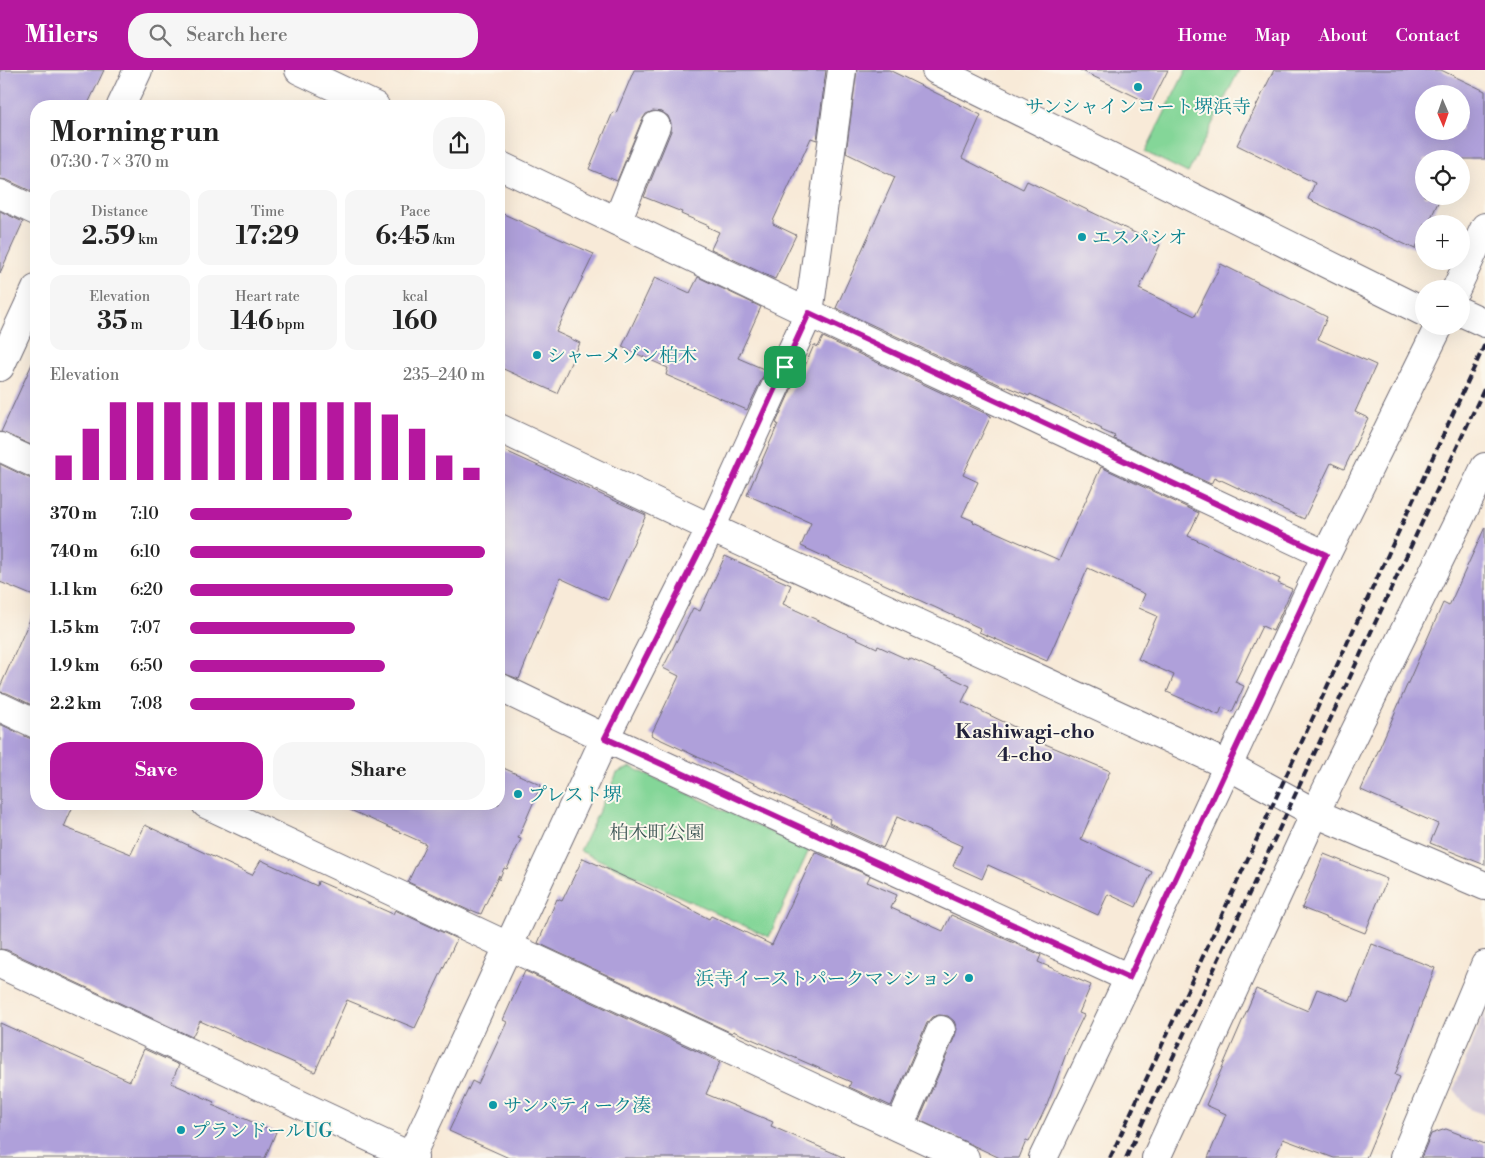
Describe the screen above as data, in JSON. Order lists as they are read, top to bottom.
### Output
{
  "districts": ["Kashiwagi-cho 4-cho"],
  "parks": ["柏木町公園"],
  "places": [
    "サンシャインコート堺浜寺",
    "エスパシオ",
    "シャーメゾン柏木",
    "プレスト堺",
    "浜寺イーストパークマンション",
    "サンパティーク湊",
    "プランドールUG"
  ],
  "north": "bottom",
  "page": {
    "header": "Milers",
    "search": "Search here",
    "nav": [
      "Home",
      "Map",
      "About",
      "Contact"
    ],
    "map_buttons": ["+", "−"],
    "heading": ["Morning run", "07:30 · 7 × 370 m"],
    "stats": [
      ["Distance", "2.59 km"],
      ["Time", "17:29"],
      ["Pace", "6:45 /km"],
      ["Elevation", "35 m"],
      ["Heart rate", "146 bpm"],
      ["kcal", "160"]
    ],
    "chart": ["Elevation", "235–240 m"],
    "list": [
      {
        "name": "370 m",
        "note": "7:10"
      },
      {
        "name": "740 m",
        "note": "6:10"
      },
      {
        "name": "1.1 km",
        "note": "6:20"
      },
      {
        "name": "1.5 km",
        "note": "7:07"
      },
      {
        "name": "1.9 km",
        "note": "6:50"
      },
      {
        "name": "2.2 km",
        "note": "7:08"
      }
    ],
    "buttons": ["Save", "Share"]
  }
}
